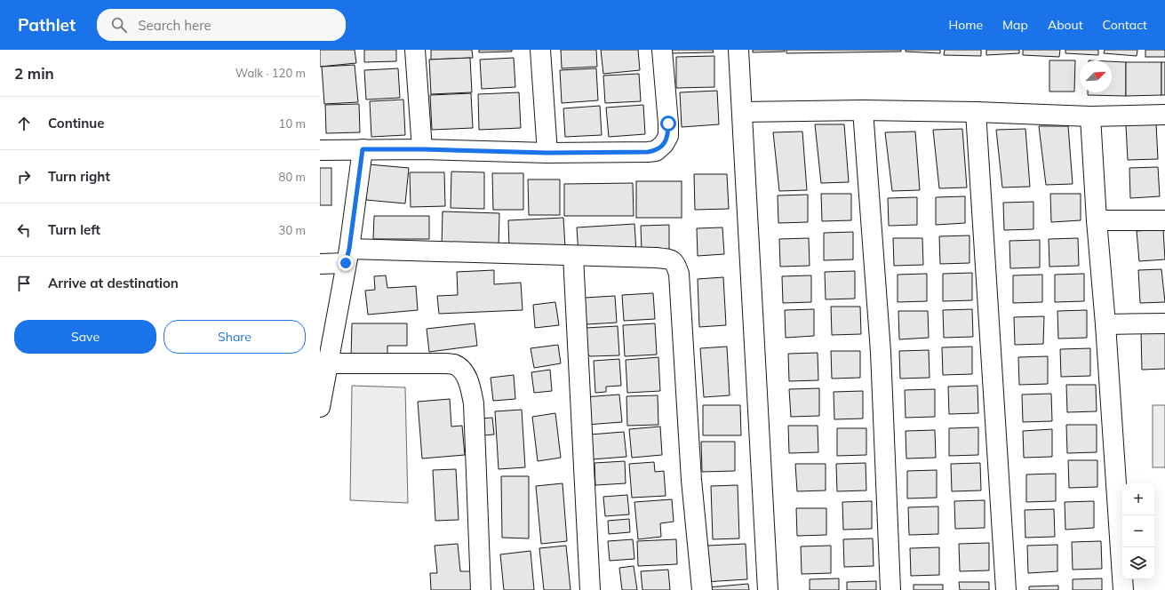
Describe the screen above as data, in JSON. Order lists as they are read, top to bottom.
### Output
{
  "north": "top right",
  "page": {
    "header": "Pathlet",
    "search": "Search here",
    "nav": [
      "Home",
      "Map",
      "About",
      "Contact"
    ],
    "heading": ["2 min", "Walk · 120 m"],
    "list": [
      ["Continue", "10 m"],
      ["Turn right", "80 m"],
      ["Turn left", "30 m"],
      "Arrive at destination"
    ],
    "buttons": ["Save", "Share"],
    "map_buttons": ["+", "−"]
  }
}
